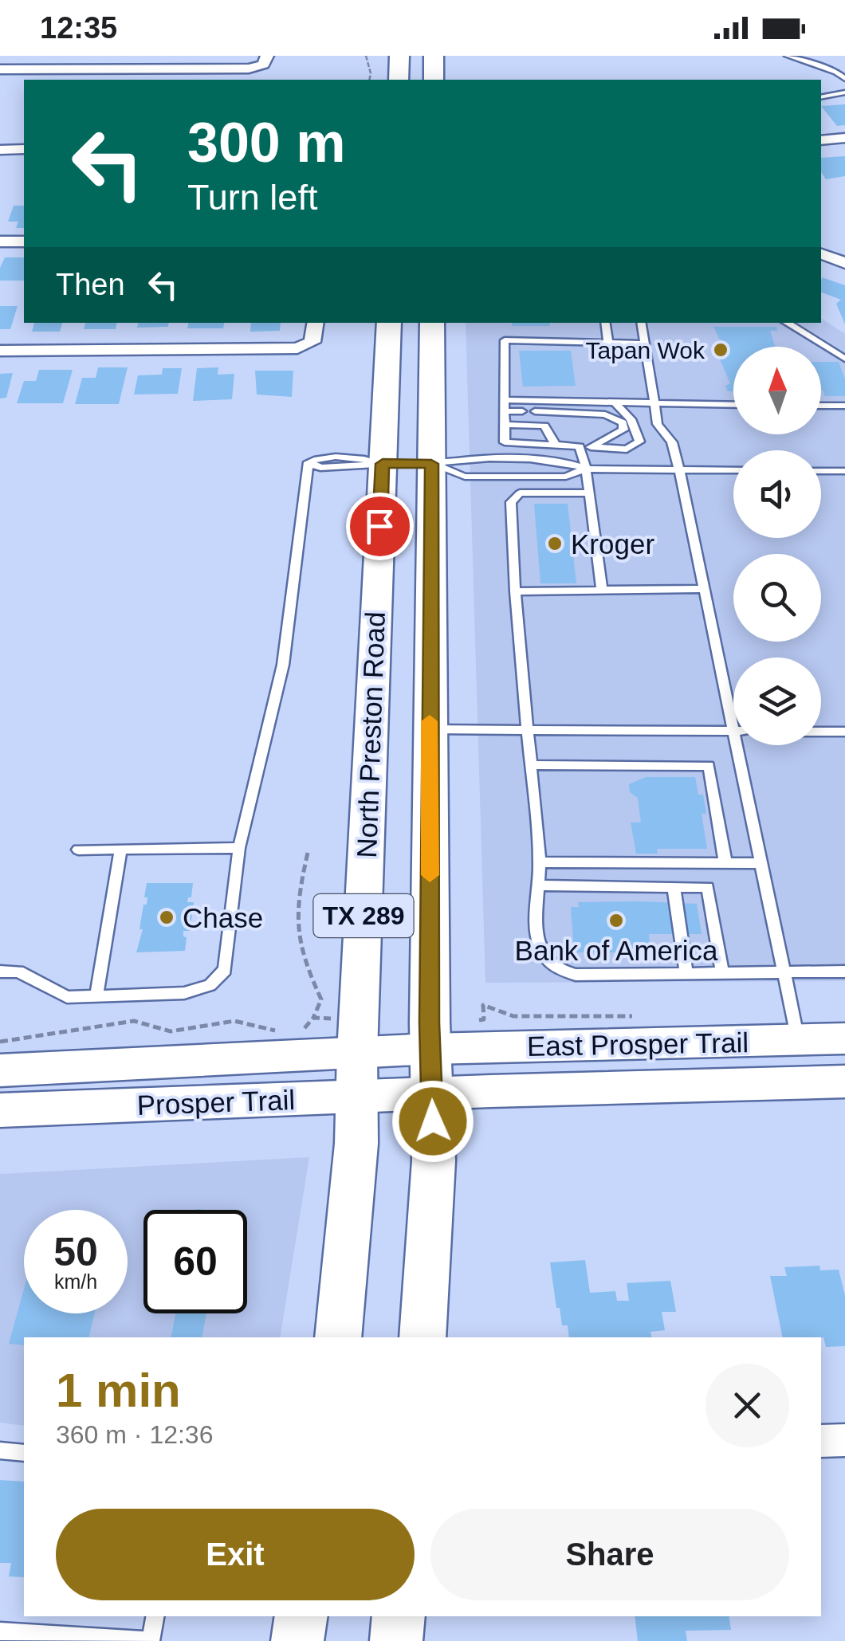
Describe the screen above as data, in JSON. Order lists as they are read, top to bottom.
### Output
{
  "streets": {
    "main road": [
      "North Preston Road",
      "TX 289",
      "East Prosper Trail",
      "Prosper Trail"
    ]
  },
  "crossings": [
    ["North Preston Road", "East Prosper Trail"],
    ["North Preston Road", "Prosper Trail"],
    ["East Prosper Trail", "Prosper Trail"]
  ],
  "places": [
    "Tapan Wok",
    "Kroger",
    "Chase",
    "Bank of America"
  ],
  "north": "top",
  "page": {
    "status": "12:35",
    "turn": ["300 m", "Turn left"],
    "then": "Then",
    "speed": "50 km/h",
    "limit": "60",
    "heading": ["1 min", "360 m · 12:36"],
    "buttons": ["Exit", "Share"]
  }
}
